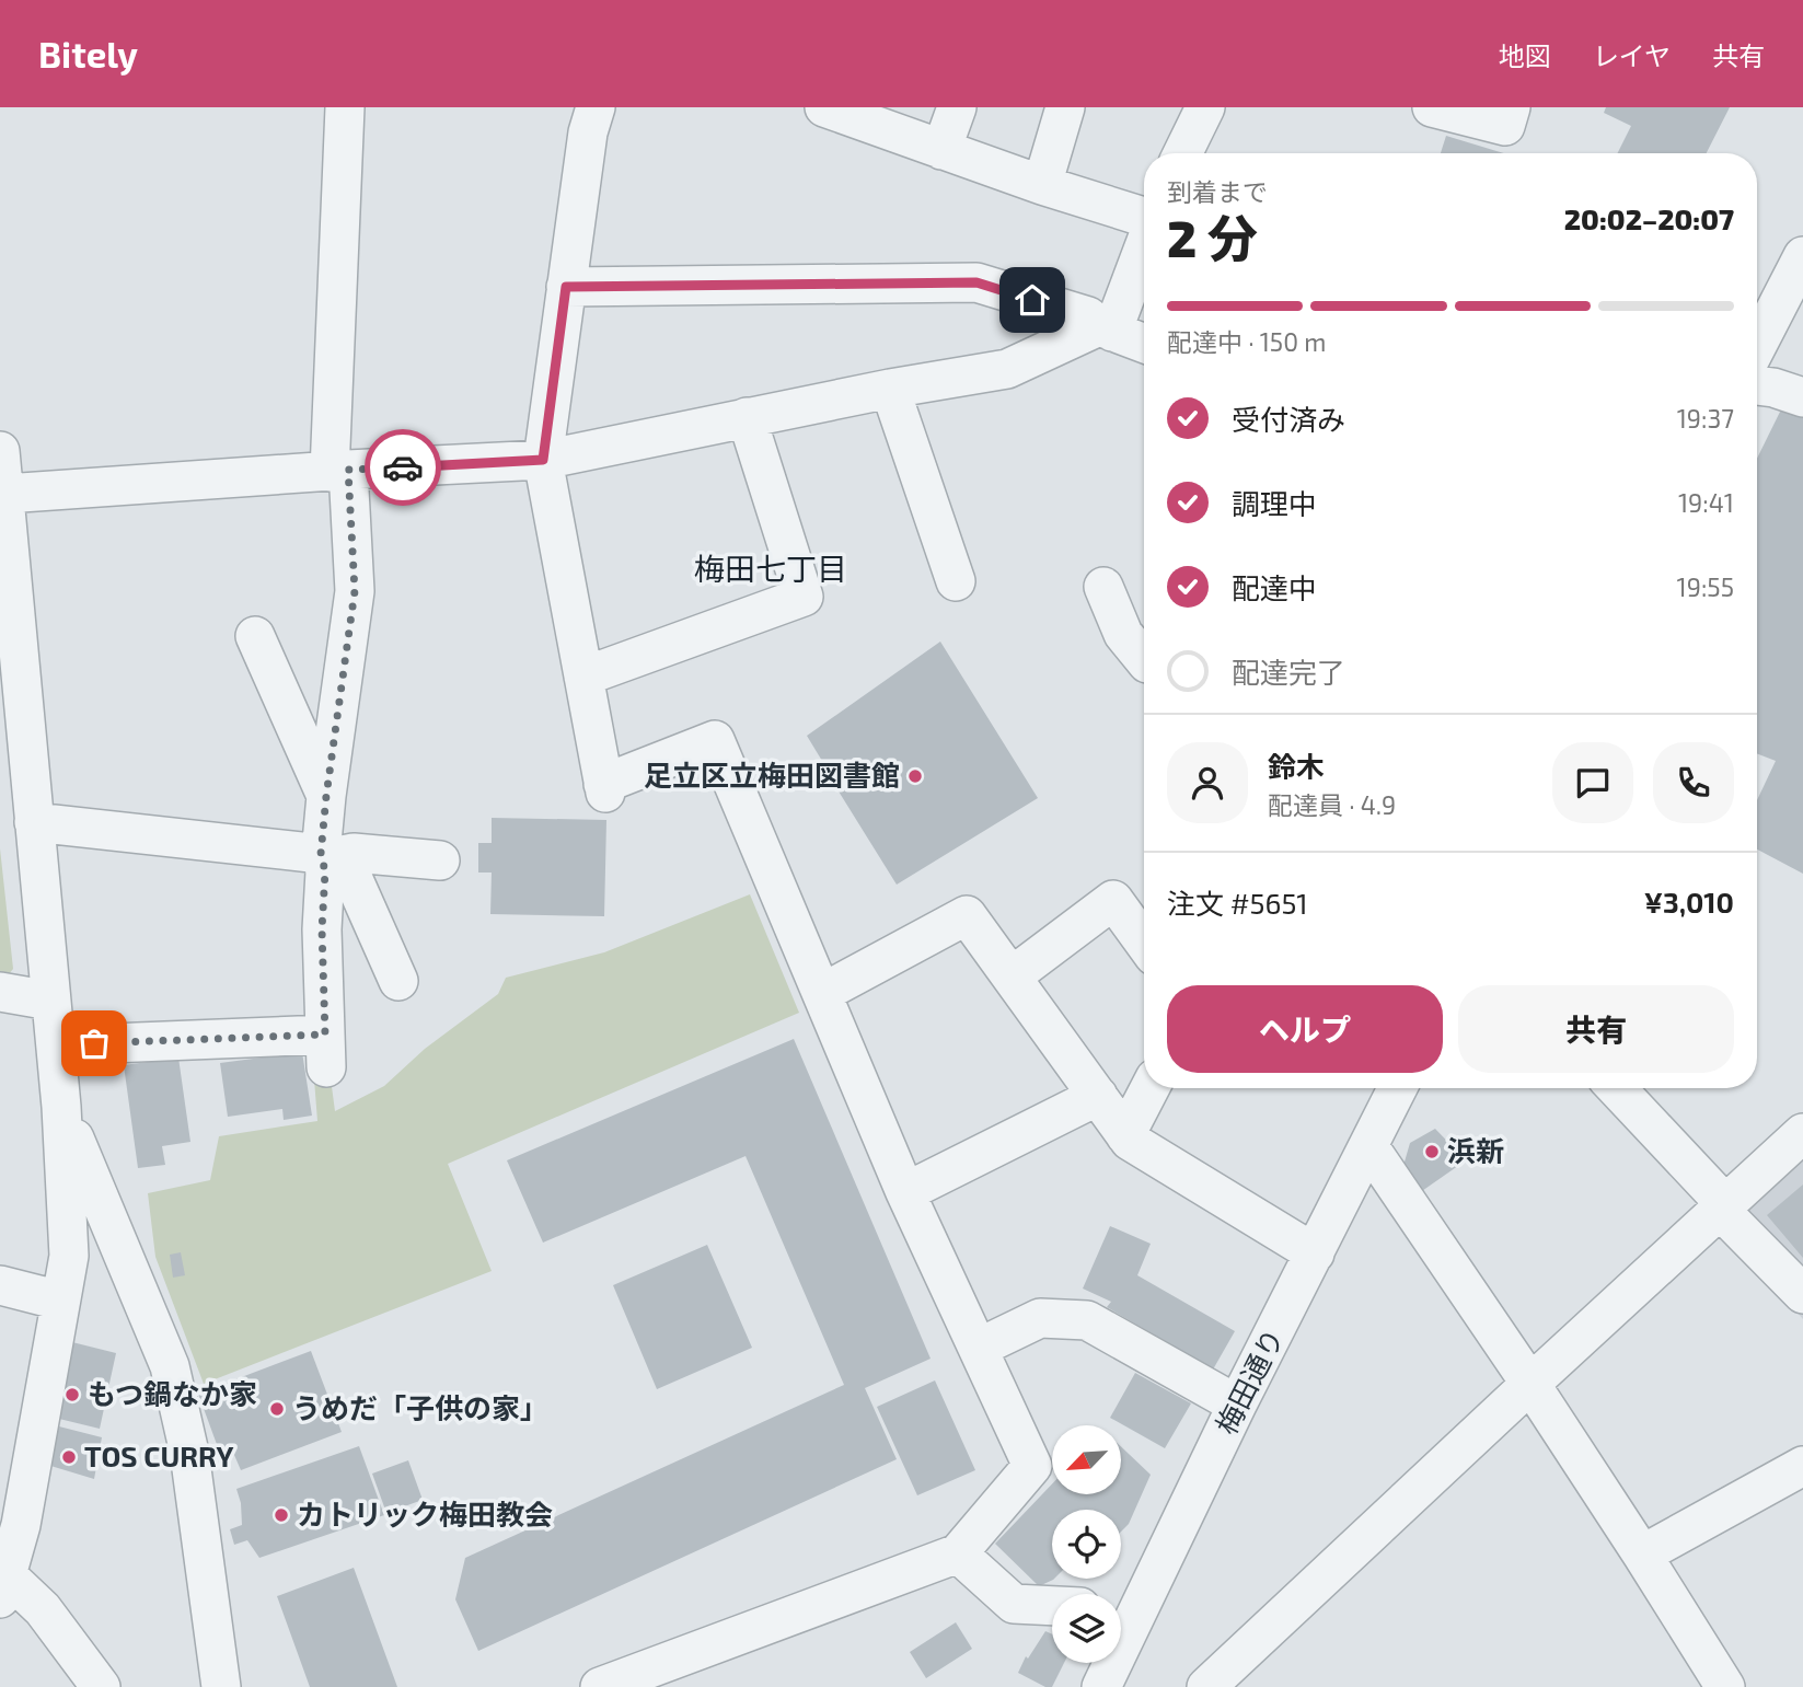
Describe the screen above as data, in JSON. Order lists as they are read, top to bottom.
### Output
{
  "streets": {
    "street": ["梅田通り"]
  },
  "districts": ["梅田七丁目"],
  "places": [
    "足立区立梅田図書館",
    "浜新",
    "もつ鍋なか家",
    "うめだ「子供の家」",
    "TOS CURRY",
    "カトリック梅田教会"
  ],
  "north": "bottom left",
  "page": {
    "header": "Bitely",
    "nav": ["地図", "レイヤ", "共有"],
    "heading": ["2 分", "到着まで", "20:02–20:07"],
    "panel": [
      "鈴木",
      "配達員 · 4.9",
      "注文 #5651",
      "¥3,010"
    ],
    "bar": "配達中 · 150 m",
    "list": [
      ["受付済み", "19:37"],
      ["調理中", "19:41"],
      ["配達中", "19:55"],
      "配達完了"
    ],
    "buttons": ["ヘルプ", "共有"]
  }
}
